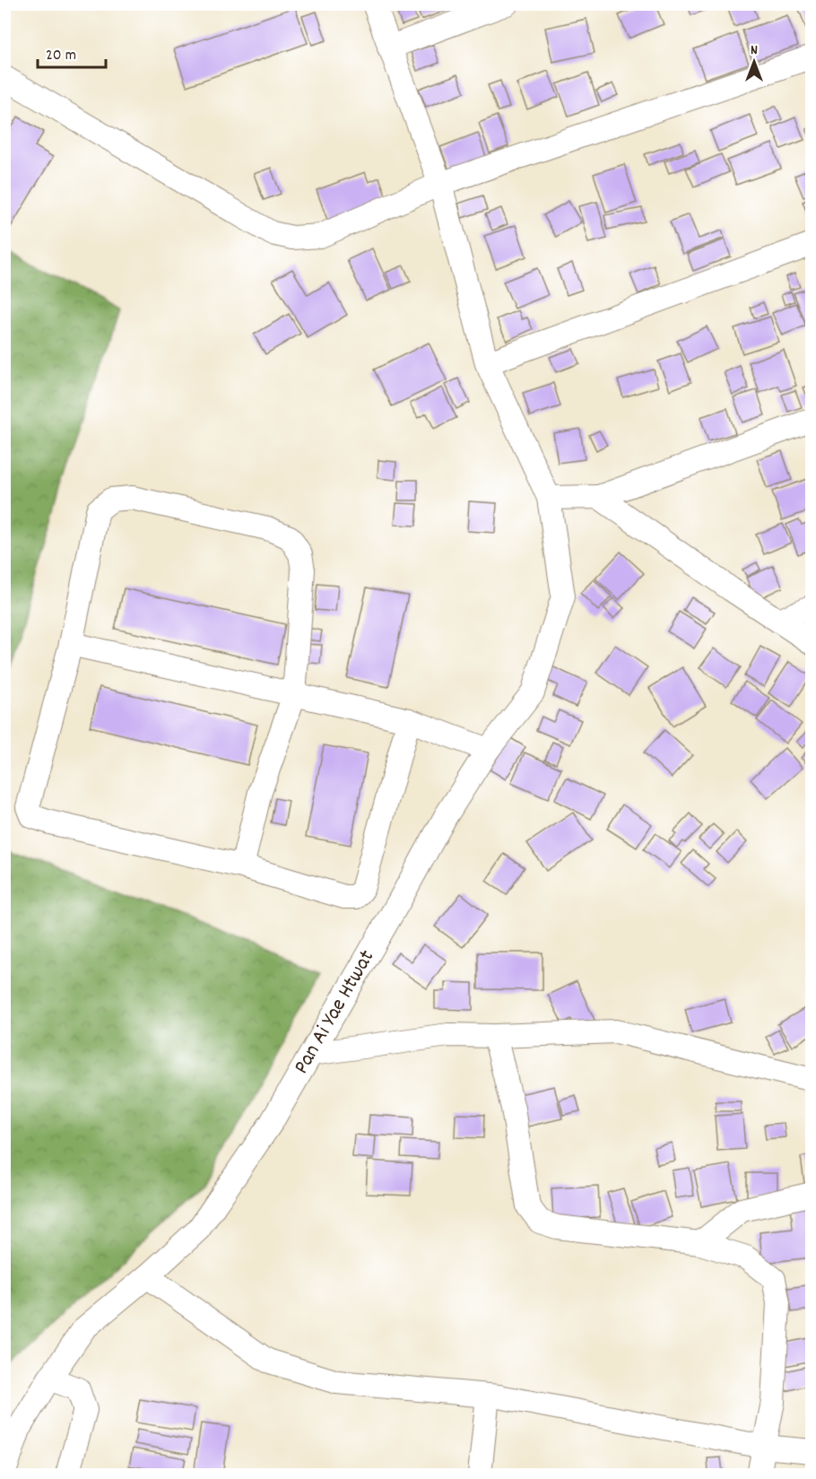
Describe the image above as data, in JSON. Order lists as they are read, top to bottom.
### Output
{
  "streets": {
    "street": ["Pan Ai Yae Htwat"]
  },
  "scale_bar": "20 m",
  "north": "top"
}
